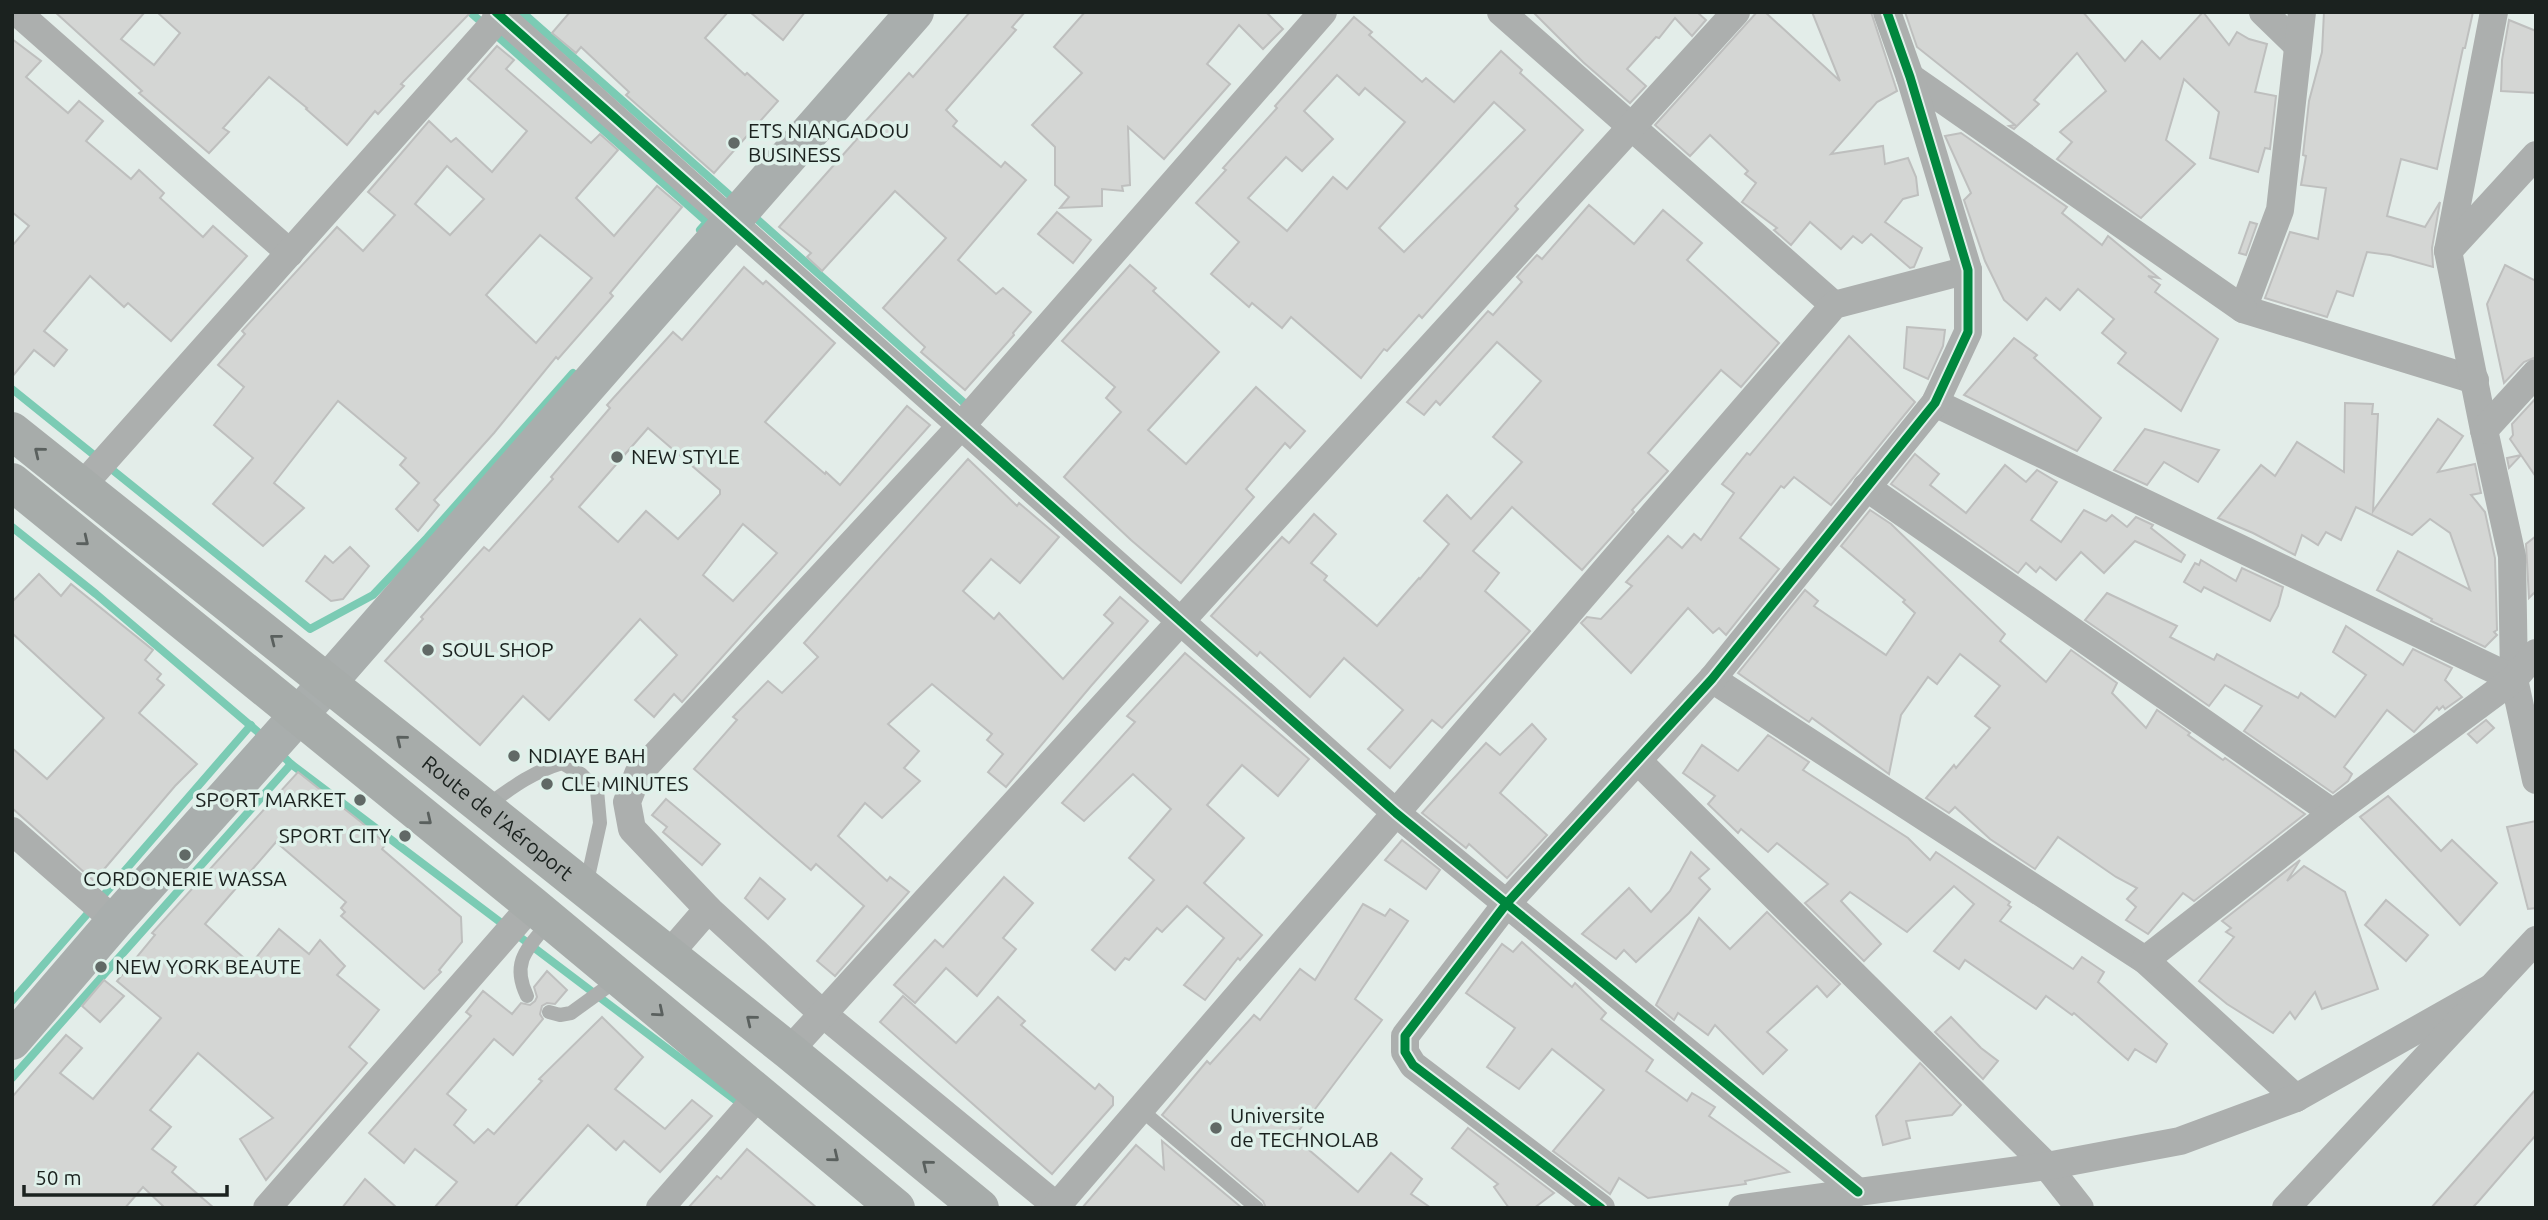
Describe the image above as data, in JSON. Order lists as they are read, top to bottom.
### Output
{
  "streets": {
    "highway": ["Route de l'Aéroport"]
  },
  "places": [
    "ETS NIANGADOU BUSINESS",
    "NEW STYLE",
    "SOUL SHOP",
    "NDIAYE BAH",
    "CLE MINUTES",
    "SPORT MARKET",
    "SPORT CITY",
    "CORDONERIE WASSA",
    "NEW YORK BEAUTE",
    "Universite de TECHNOLAB"
  ],
  "scale_bar": "50 m"
}
